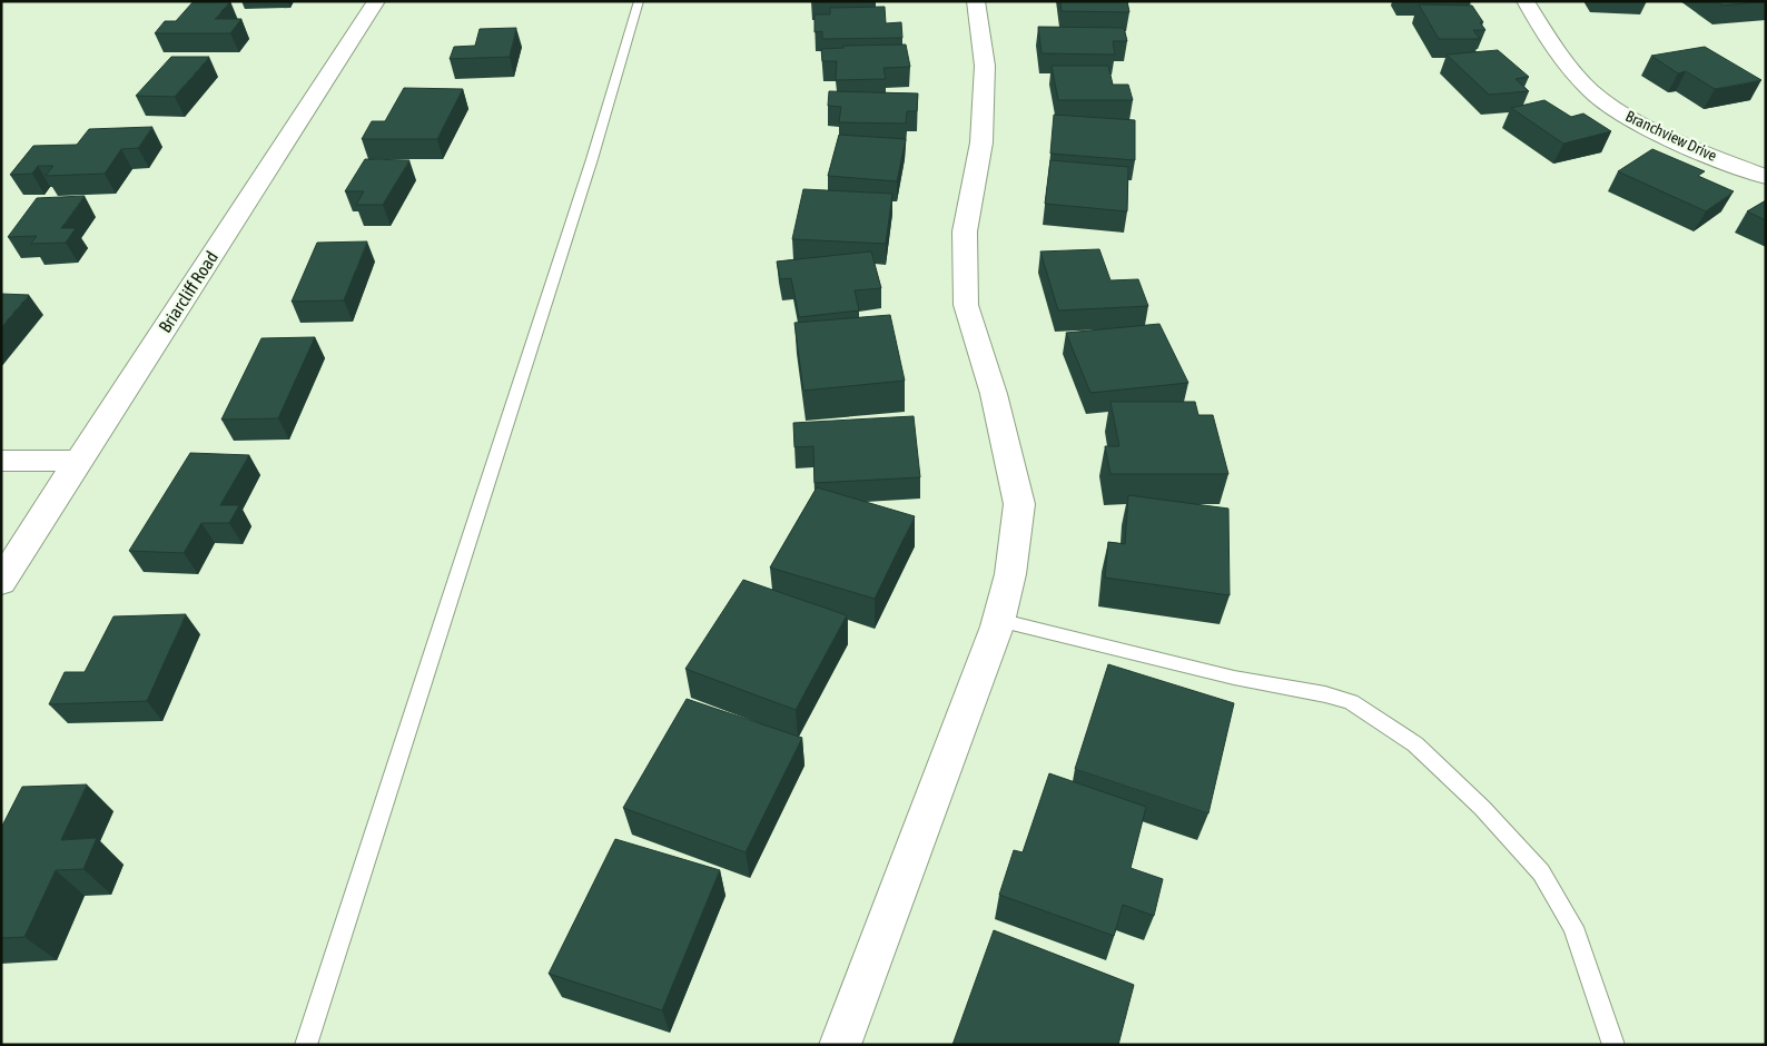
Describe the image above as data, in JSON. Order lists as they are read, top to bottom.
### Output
{
  "streets": {
    "street": ["Branchview Drive", "Briarcliff Road"]
  }
}
